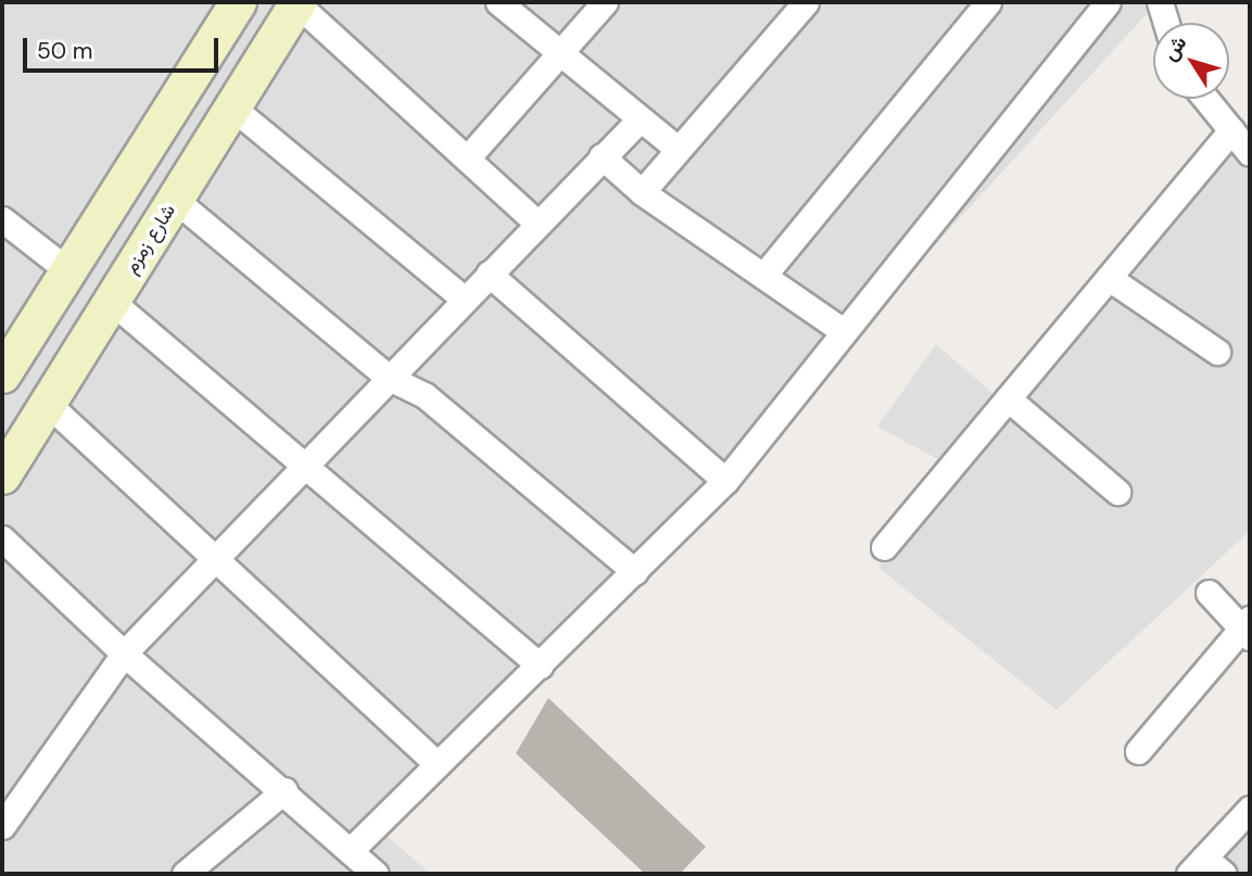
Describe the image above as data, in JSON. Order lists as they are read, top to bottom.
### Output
{
  "streets": {
    "main road": ["شارع زمزم"]
  },
  "scale_bar": "50 m",
  "north": "top left"
}
